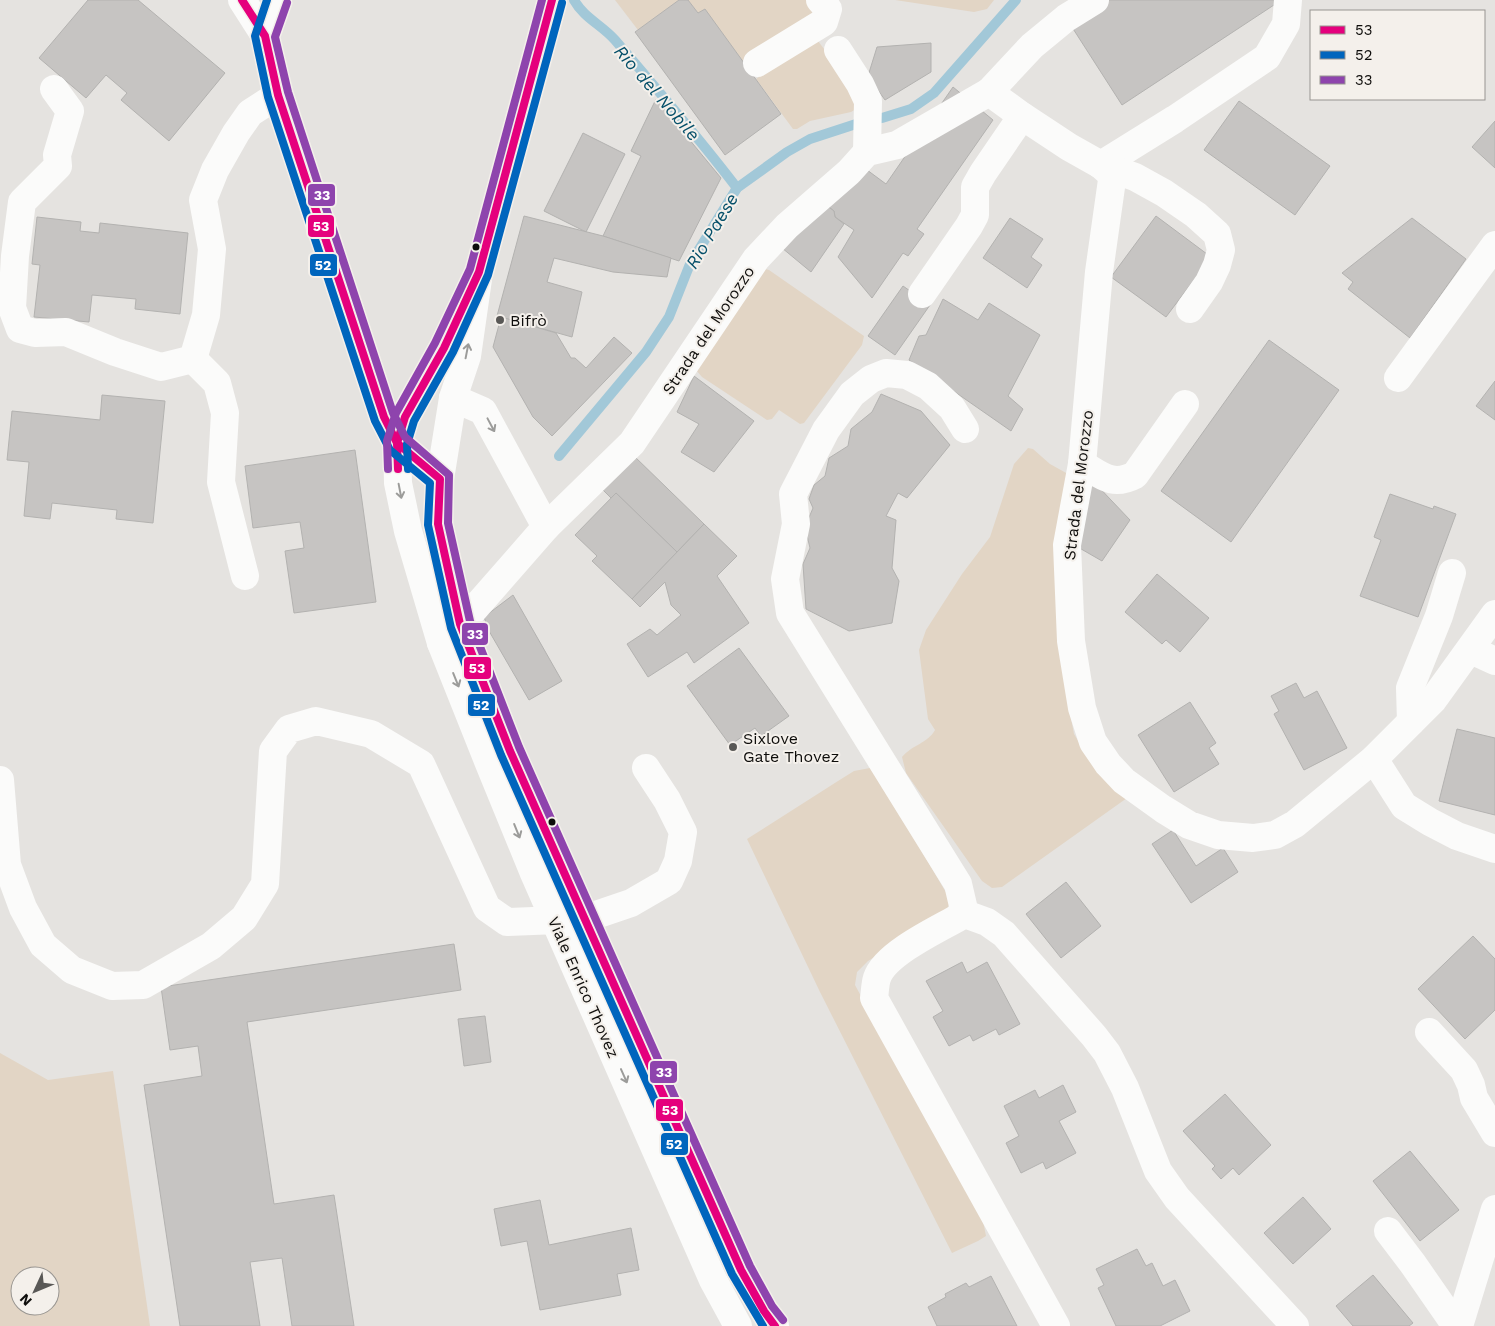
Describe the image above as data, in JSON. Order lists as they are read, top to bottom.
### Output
{
  "streets": {
    "street": ["Strada del Morozzo", "Viale Enrico Thovez"]
  },
  "water": ["Rio del Nobile", "Rio Paese"],
  "places": ["Bifrò", "Sixlove Gate Thovez"],
  "lines": ["transit line 53", "transit line 52", "transit line 33"],
  "legend": ["53", "52", "33"],
  "north": "bottom left"
}
